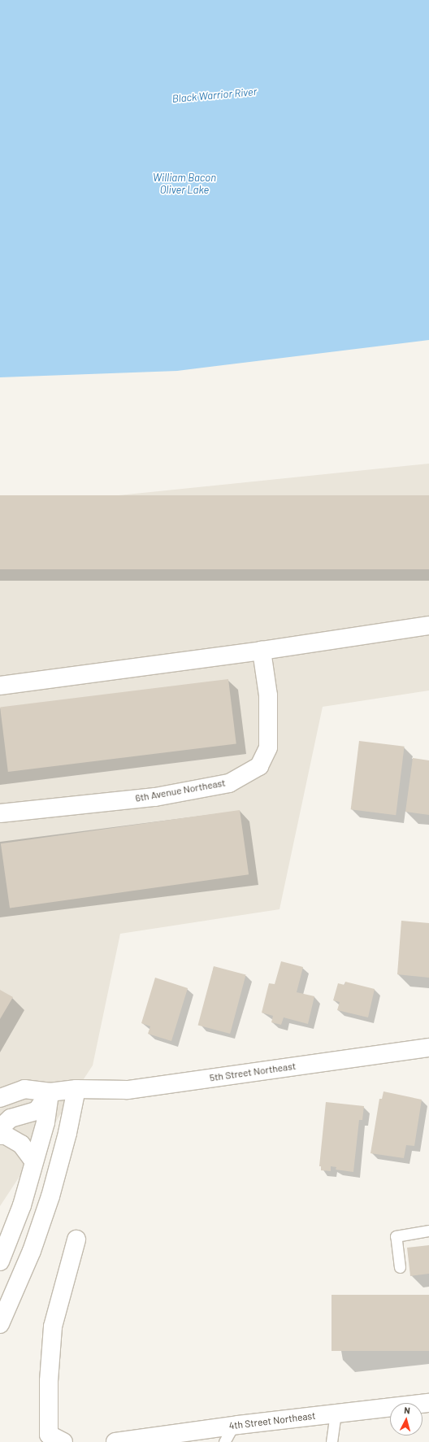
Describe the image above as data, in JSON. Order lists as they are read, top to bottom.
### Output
{
  "streets": {
    "street": ["6th Avenue Northeast", "5th Street Northeast", "4th Street Northeast"]
  },
  "water": ["Black Warrior River", "William Bacon Oliver Lake"],
  "north": "top"
}
